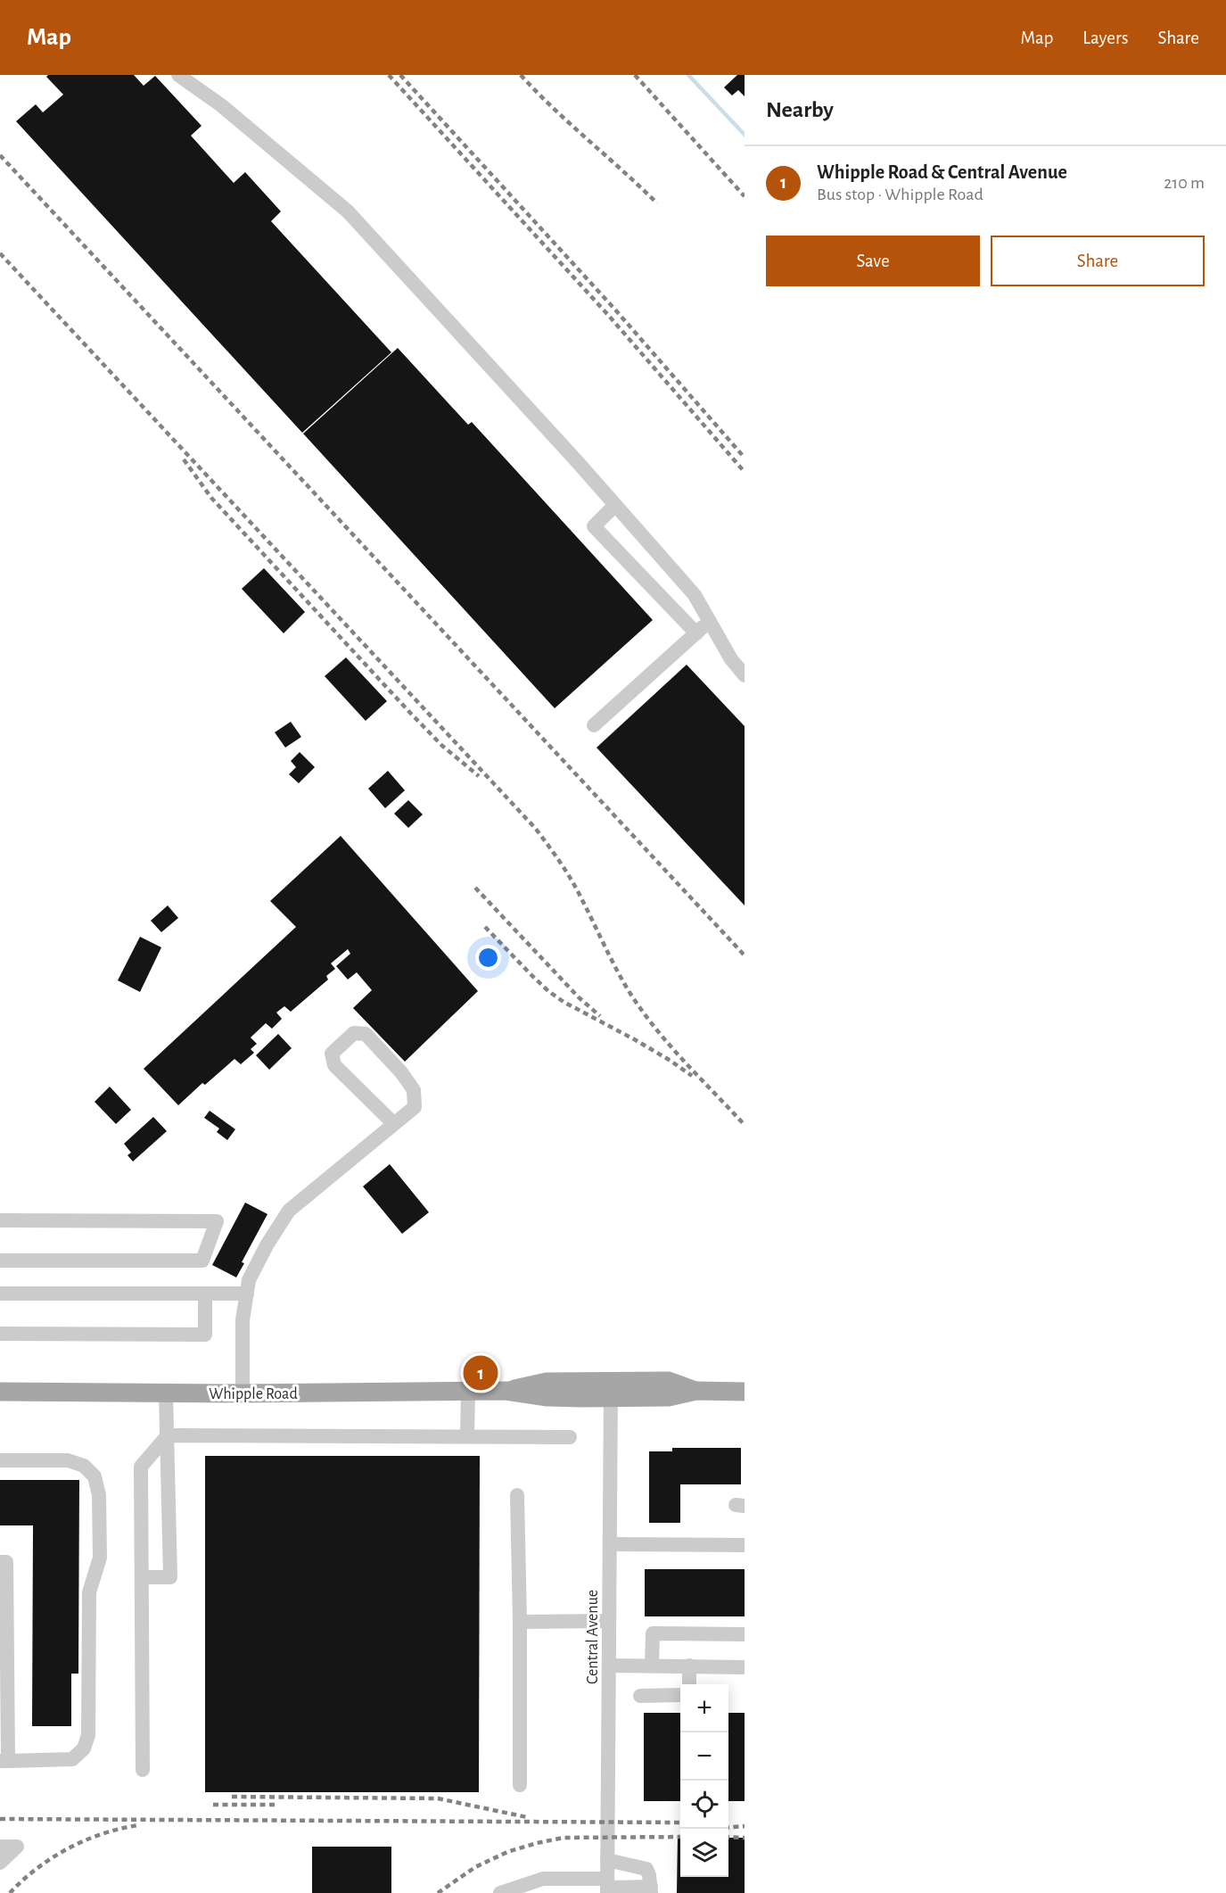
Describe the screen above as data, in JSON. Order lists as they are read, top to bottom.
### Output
{
  "streets": {
    "main road": ["Whipple Road"],
    "street": ["Central Avenue"]
  },
  "crossings": [
    ["Whipple Road", "Central Avenue"]
  ],
  "page": {
    "header": "Map",
    "nav": ["Map", "Layers", "Share"],
    "heading": "Nearby",
    "list": [
      {
        "mark": "1",
        "name": "Whipple Road & Central Avenue",
        "note": "Bus stop · Whipple Road",
        "value": "210 m"
      }
    ],
    "buttons": ["Save", "Share"],
    "pins": "1",
    "map_buttons": ["+", "−"]
  }
}
